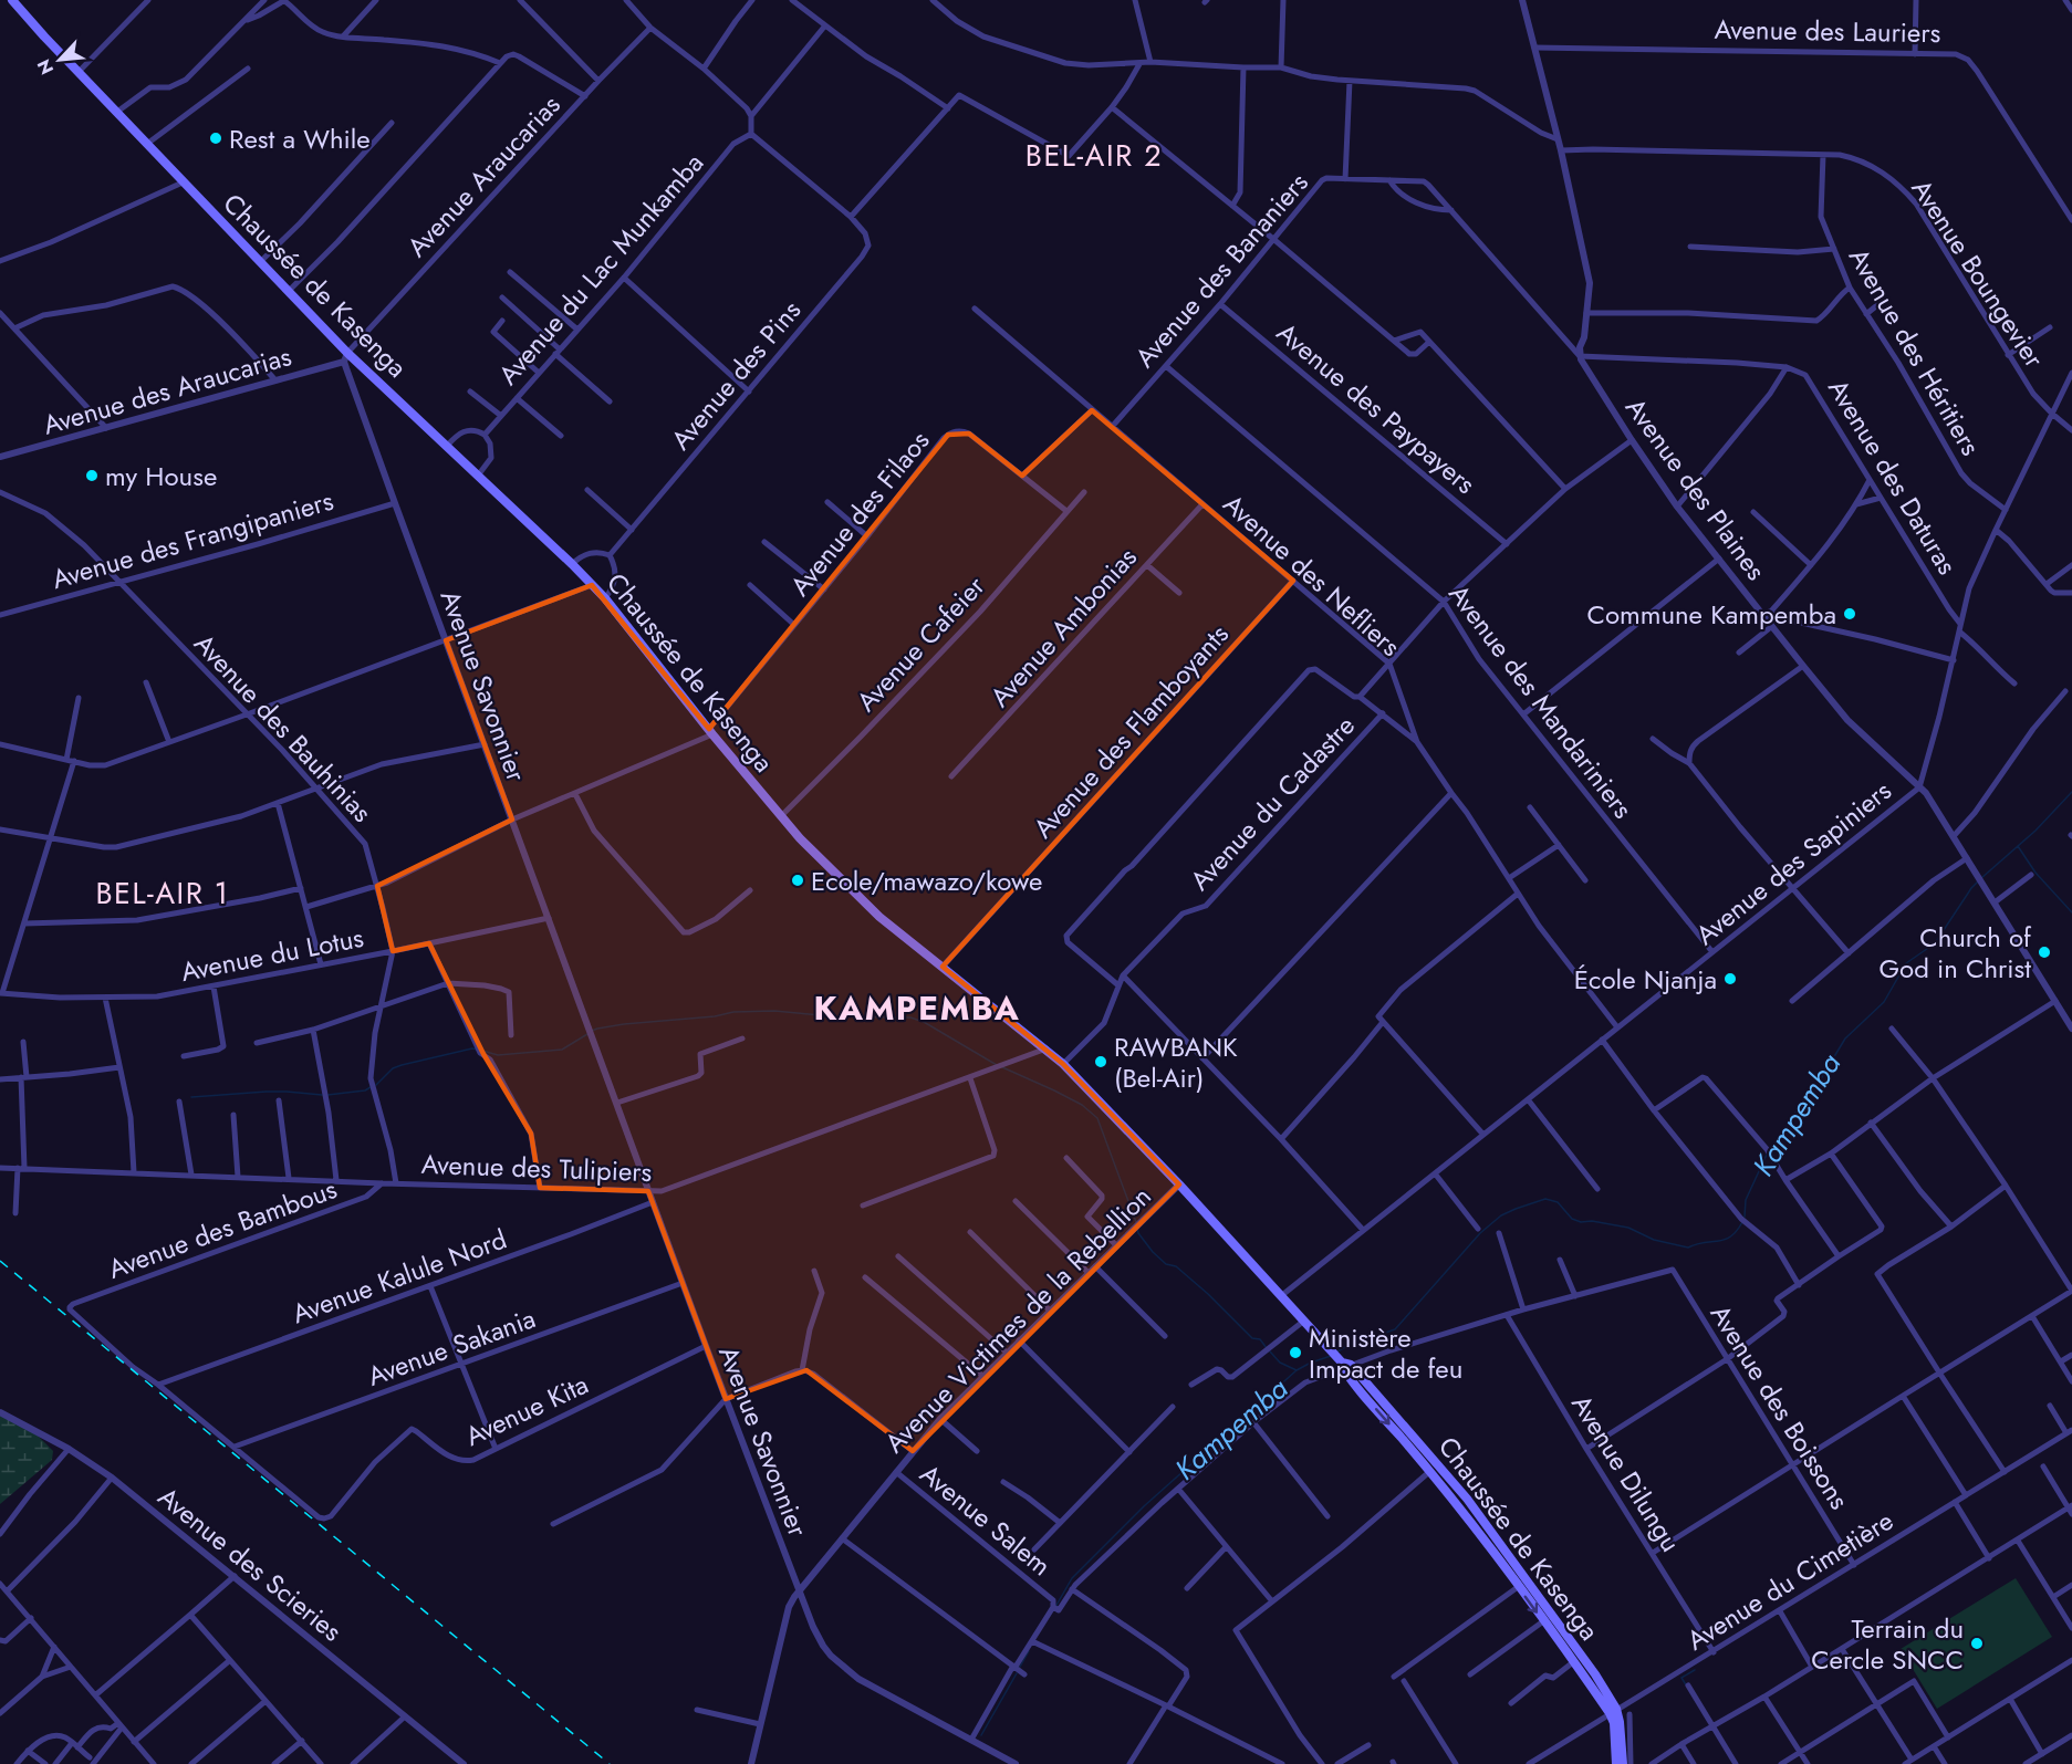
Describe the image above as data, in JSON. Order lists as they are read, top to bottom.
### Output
{
  "streets": {
    "main road": ["Chaussée de Kasenga"],
    "street": [
      "Avenue des Lauriers",
      "Avenue Araucarias",
      "Avenue du Lac Munkamba",
      "Avenue des Bananiers",
      "Avenue Boungevier",
      "Avenue des Héritiers",
      "Avenue des Pins",
      "Avenue des Araucarias",
      "Avenue des Paypayers",
      "Avenue des Daturas",
      "Avenue des Plaines",
      "Avenue des Filaos",
      "Avenue des Frangipaniers",
      "Avenue des Nefliers",
      "Avenue Ambonias",
      "Avenue Cafeier",
      "Avenue Savonnier",
      "Avenue des Mandariniers",
      "Avenue des Bauhinias",
      "Avenue des Flamboyants",
      "Avenue du Cadastre",
      "Avenue des Sapiniers",
      "Avenue du Lotus",
      "Avenue des Tulipiers",
      "Avenue des Bambous",
      "Avenue Kalule Nord",
      "Avenue Victimes de la Rebellion",
      "Avenue Sakania",
      "Avenue des Boissons",
      "Avenue Kita",
      "Avenue Dilungu",
      "Avenue Salem",
      "Avenue des Scieries",
      "Avenue du Cimetière"
    ]
  },
  "crossings": [
    ["Avenue Araucarias", "Chaussée de Kasenga"],
    ["Avenue Araucarias", "Avenue des Araucarias"],
    ["Avenue Araucarias", "Avenue Savonnier"],
    ["Avenue des Bananiers", "Avenue des Paypayers"],
    ["Avenue des Bananiers", "Avenue des Daturas"],
    ["Avenue des Bananiers", "Avenue des Plaines"],
    ["Avenue des Bananiers", "Avenue des Nefliers"],
    ["Avenue des Bananiers", "Avenue des Mandariniers"],
    ["Avenue Boungevier", "Avenue des Héritiers"],
    ["Avenue Boungevier", "Avenue des Sapiniers"],
    ["Chaussée de Kasenga", "Avenue des Araucarias"],
    ["Chaussée de Kasenga", "Avenue des Filaos"],
    ["Chaussée de Kasenga", "Avenue Cafeier"],
    ["Chaussée de Kasenga", "Avenue Savonnier"],
    ["Chaussée de Kasenga", "Avenue des Flamboyants"],
    ["Chaussée de Kasenga", "Avenue du Cadastre"],
    ["Chaussée de Kasenga", "Avenue des Sapiniers"],
    ["Chaussée de Kasenga", "Avenue des Tulipiers"],
    ["Chaussée de Kasenga", "Avenue Victimes de la Rebellion"],
    ["Chaussée de Kasenga", "Avenue du Cimetière"],
    ["Avenue des Héritiers", "Avenue des Sapiniers"],
    ["Avenue des Araucarias", "Avenue Savonnier"],
    ["Avenue des Daturas", "Avenue des Plaines"],
    ["Avenue des Daturas", "Avenue des Sapiniers"],
    ["Avenue des Plaines", "Avenue des Sapiniers"],
    ["Avenue des Frangipaniers", "Avenue Savonnier"],
    ["Avenue des Frangipaniers", "Avenue des Bauhinias"],
    ["Avenue des Nefliers", "Avenue Ambonias"],
    ["Avenue des Nefliers", "Avenue des Flamboyants"],
    ["Avenue des Nefliers", "Avenue des Sapiniers"],
    ["Avenue Savonnier", "Avenue du Lotus"],
    ["Avenue Savonnier", "Avenue des Tulipiers"],
    ["Avenue Savonnier", "Avenue Kalule Nord"],
    ["Avenue Savonnier", "Avenue Victimes de la Rebellion"],
    ["Avenue Savonnier", "Avenue Sakania"],
    ["Avenue Savonnier", "Avenue Kita"],
    ["Avenue des Mandariniers", "Avenue des Sapiniers"],
    ["Avenue des Bauhinias", "Avenue du Lotus"],
    ["Avenue des Bauhinias", "Avenue des Tulipiers"],
    ["Avenue des Tulipiers", "Avenue des Bambous"],
    ["Avenue des Bambous", "Avenue Kalule Nord"],
    ["Avenue Victimes de la Rebellion", "Avenue Salem"],
    ["Avenue Sakania", "Avenue Kita"],
    ["Avenue des Boissons", "Avenue du Cimetière"],
    ["Avenue Dilungu", "Avenue du Cimetière"]
  ],
  "districts": ["BEL-AIR 2", "BEL-AIR 1", "KAMPEMBA"],
  "water": ["Kampemba"],
  "places": [
    "Rest a While",
    "my House",
    "Commune Kampemba",
    "Ecole/mawazo/kowe",
    "Church of God in Christ",
    "École Njanja",
    "RAWBANK (Bel-Air)",
    "Ministère Impact de feu",
    "Terrain du Cercle SNCC"
  ],
  "north": "bottom left"
}
